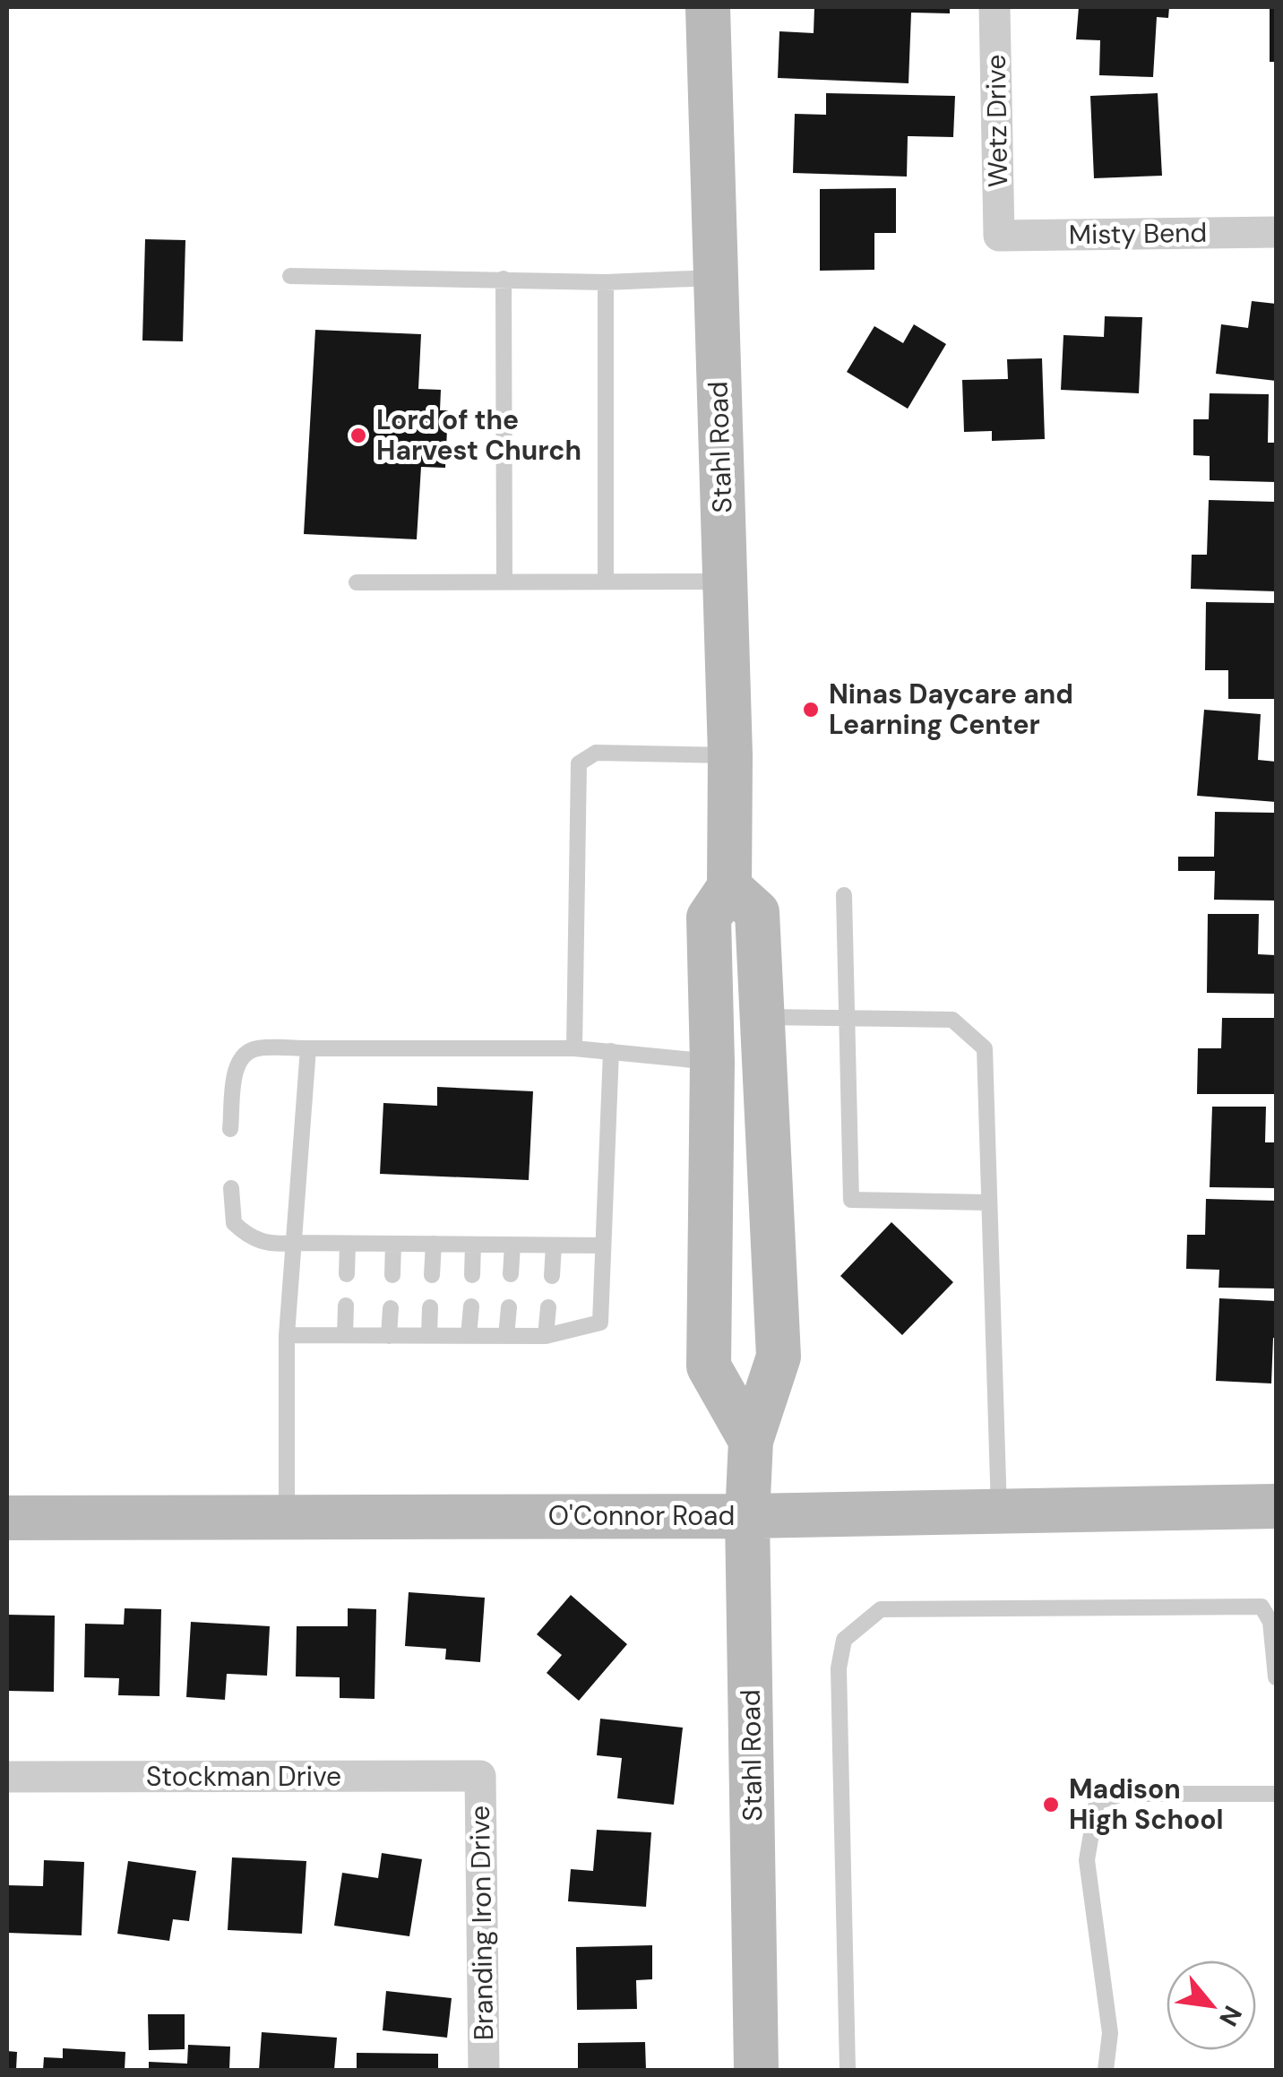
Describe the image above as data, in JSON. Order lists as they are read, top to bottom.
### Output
{
  "streets": {
    "street": [
      "Wetz Drive",
      "Misty Bend",
      "Stahl Road",
      "O'Connor Road",
      "Stockman Drive",
      "Branding Iron Drive"
    ]
  },
  "crossings": [
    ["Wetz Drive", "Misty Bend"],
    ["Stahl Road", "O'Connor Road"],
    ["Stockman Drive", "Branding Iron Drive"]
  ],
  "places": ["Lord of the Harvest Church", "Ninas Daycare and Learning Center", "Madison High School"],
  "north": "bottom right"
}
